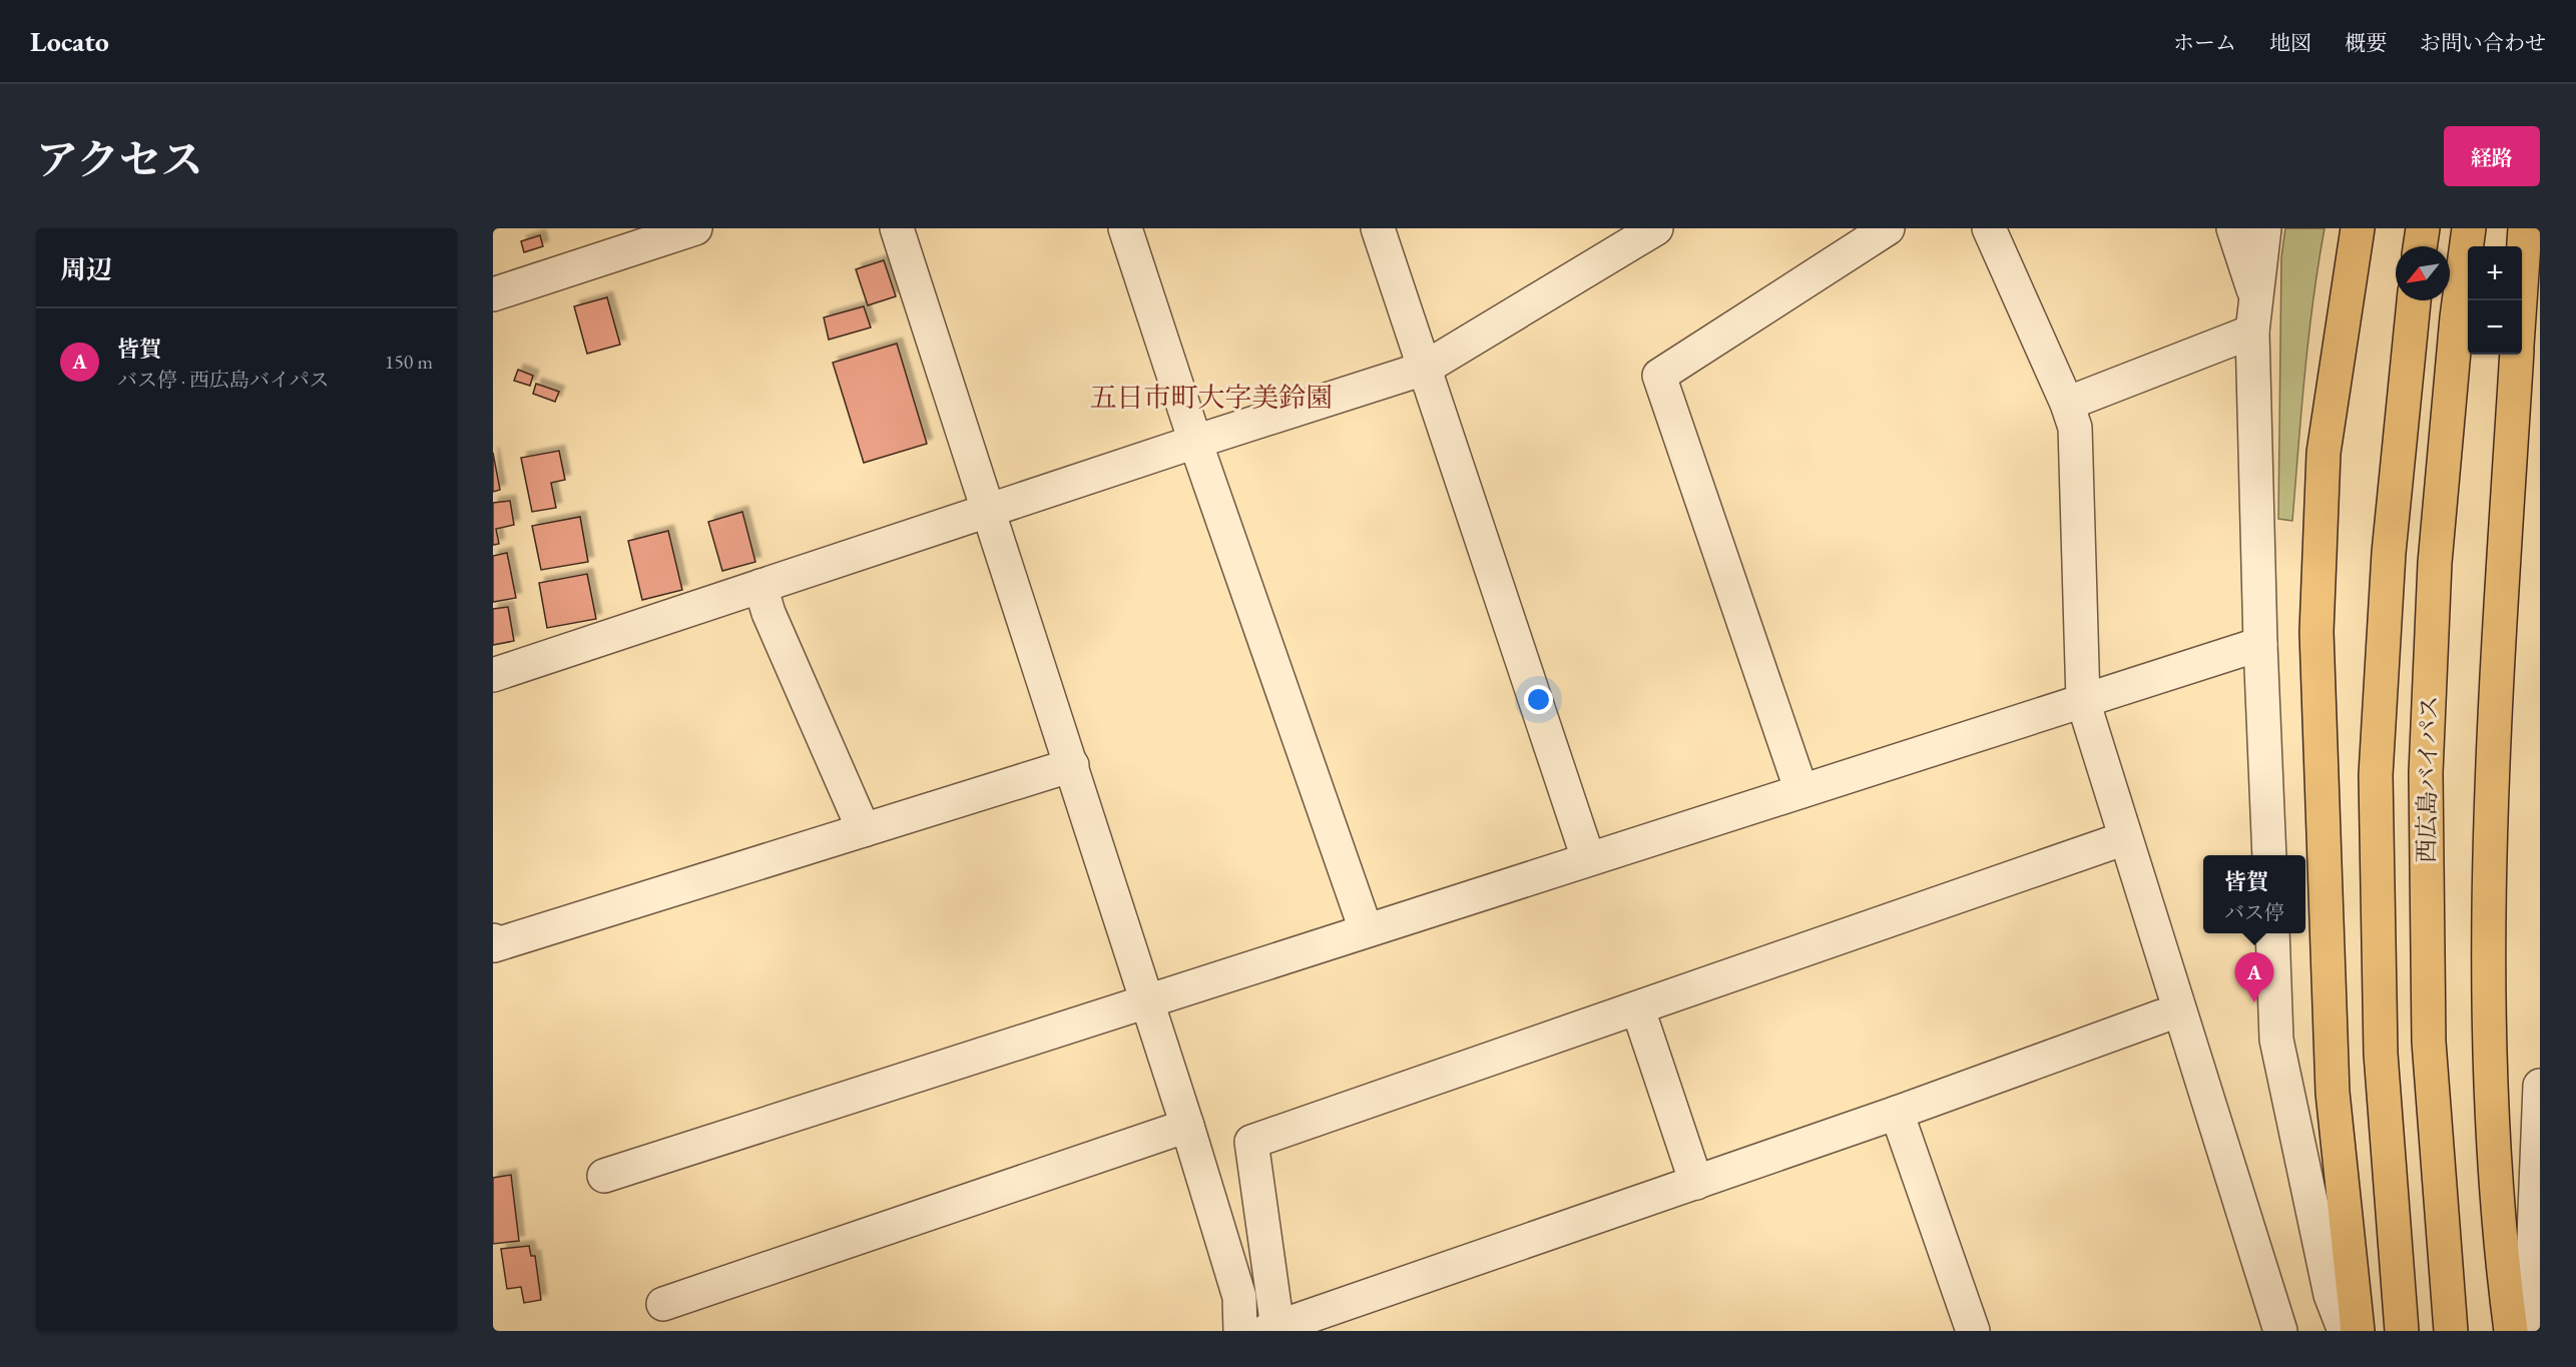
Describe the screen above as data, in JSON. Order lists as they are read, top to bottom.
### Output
{
  "streets": {
    "highway": ["西広島バイパス"]
  },
  "districts": ["五日市町大字美鈴園"],
  "north": "bottom left",
  "page": {
    "header": "Locato",
    "nav": [
      "ホーム",
      "地図",
      "概要",
      "お問い合わせ"
    ],
    "title": "アクセス",
    "buttons": "経路",
    "heading": "周辺",
    "map_buttons": ["+", "−"],
    "list": [
      {
        "mark": "A",
        "name": "皆賀",
        "note": "バス停 · 西広島バイパス",
        "value": "150 m"
      }
    ],
    "popup": ["皆賀", "バス停"],
    "pins": "A"
  }
}
